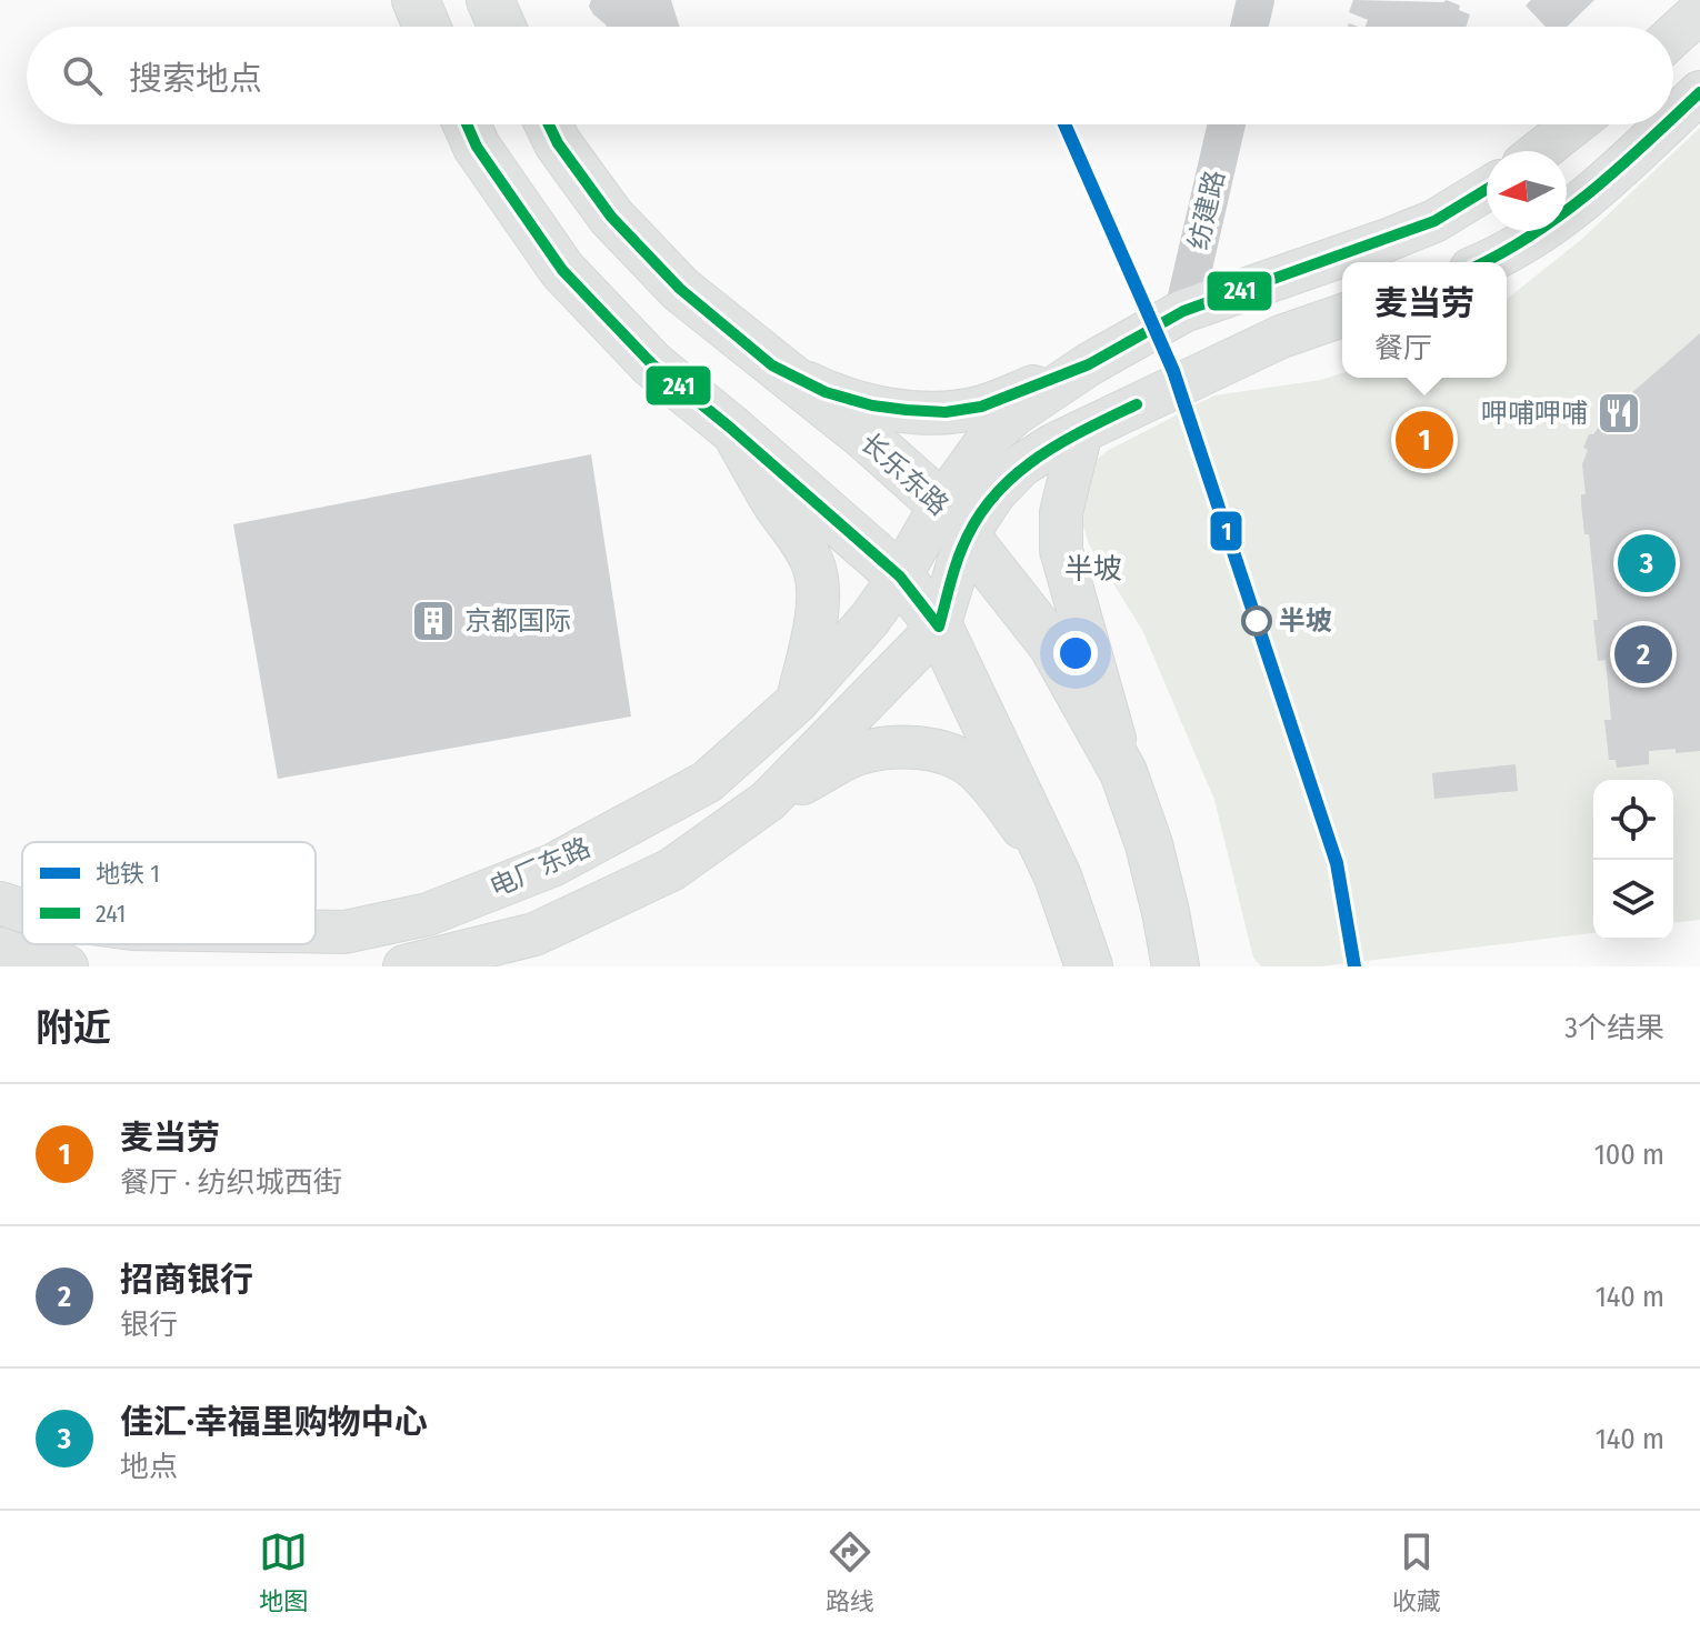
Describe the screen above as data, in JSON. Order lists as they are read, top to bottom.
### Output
{
  "streets": {
    "main road": ["长乐东路", "电厂东路"],
    "street": ["纺建路"]
  },
  "crossings": [
    ["长乐东路", "电厂东路"]
  ],
  "districts": ["半坡"],
  "places": {
    "restaurant": ["呷哺呷哺"],
    "building": ["京都国际"],
    "other": ["半坡"]
  },
  "lines": ["transit line 241", "metro line 1"],
  "legend": ["地铁 1", "241"],
  "north": "left",
  "page": {
    "search": "搜索地点",
    "popup": ["麦当劳", "餐厅"],
    "pins": ["1", "3", "2"],
    "heading": ["附近", "3个结果"],
    "list": [
      {
        "mark": "1",
        "name": "麦当劳",
        "note": "餐厅 · 纺织城西街",
        "value": "100 m"
      },
      {
        "mark": "2",
        "name": "招商银行",
        "note": "银行",
        "value": "140 m"
      },
      {
        "mark": "3",
        "name": "佳汇·幸福里购物中心",
        "note": "地点",
        "value": "140 m"
      }
    ],
    "nav": ["地图", "路线", "收藏"]
  }
}
